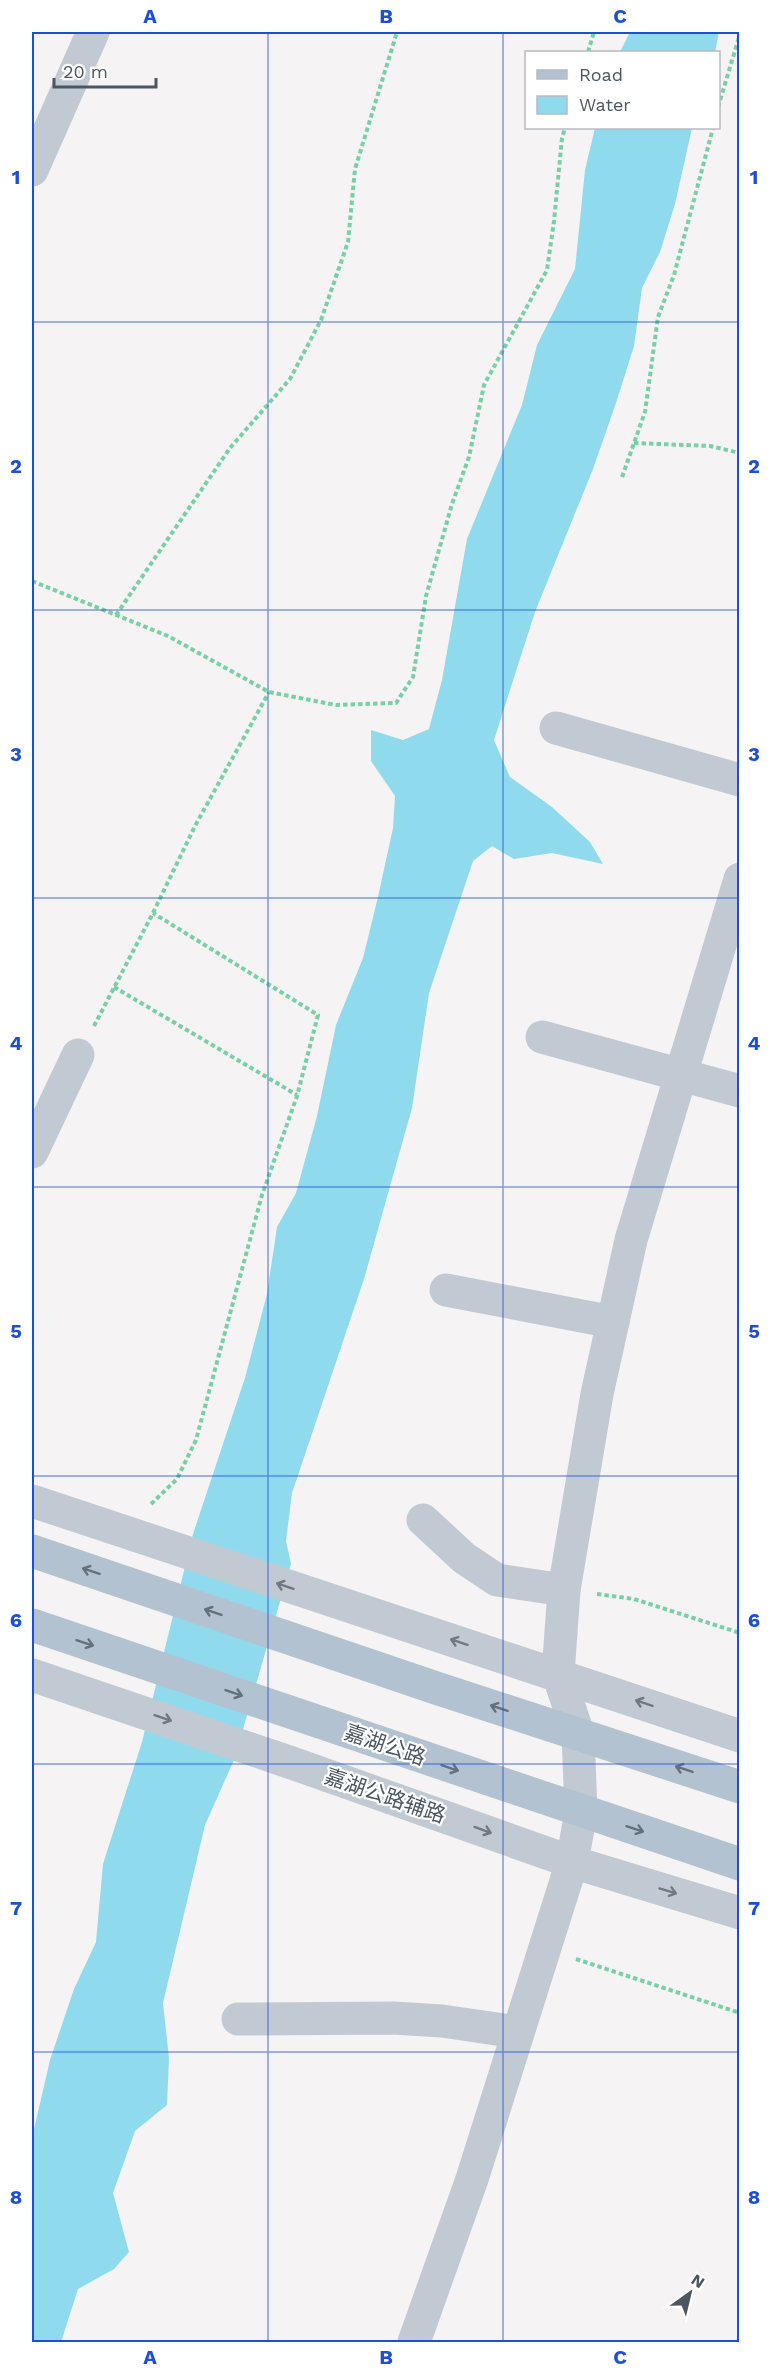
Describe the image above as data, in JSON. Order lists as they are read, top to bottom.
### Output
{
  "streets": {
    "main road": ["嘉湖公路"],
    "street": ["嘉湖公路辅路"]
  },
  "legend": ["Road", "Water"],
  "scale_bar": "20 m",
  "north": "top right",
  "grid": {
    "columns": ["A", "B", "C"],
    "rows": [
      "1",
      "2",
      "3",
      "4",
      "5",
      "6",
      "7",
      "8"
    ]
  }
}
